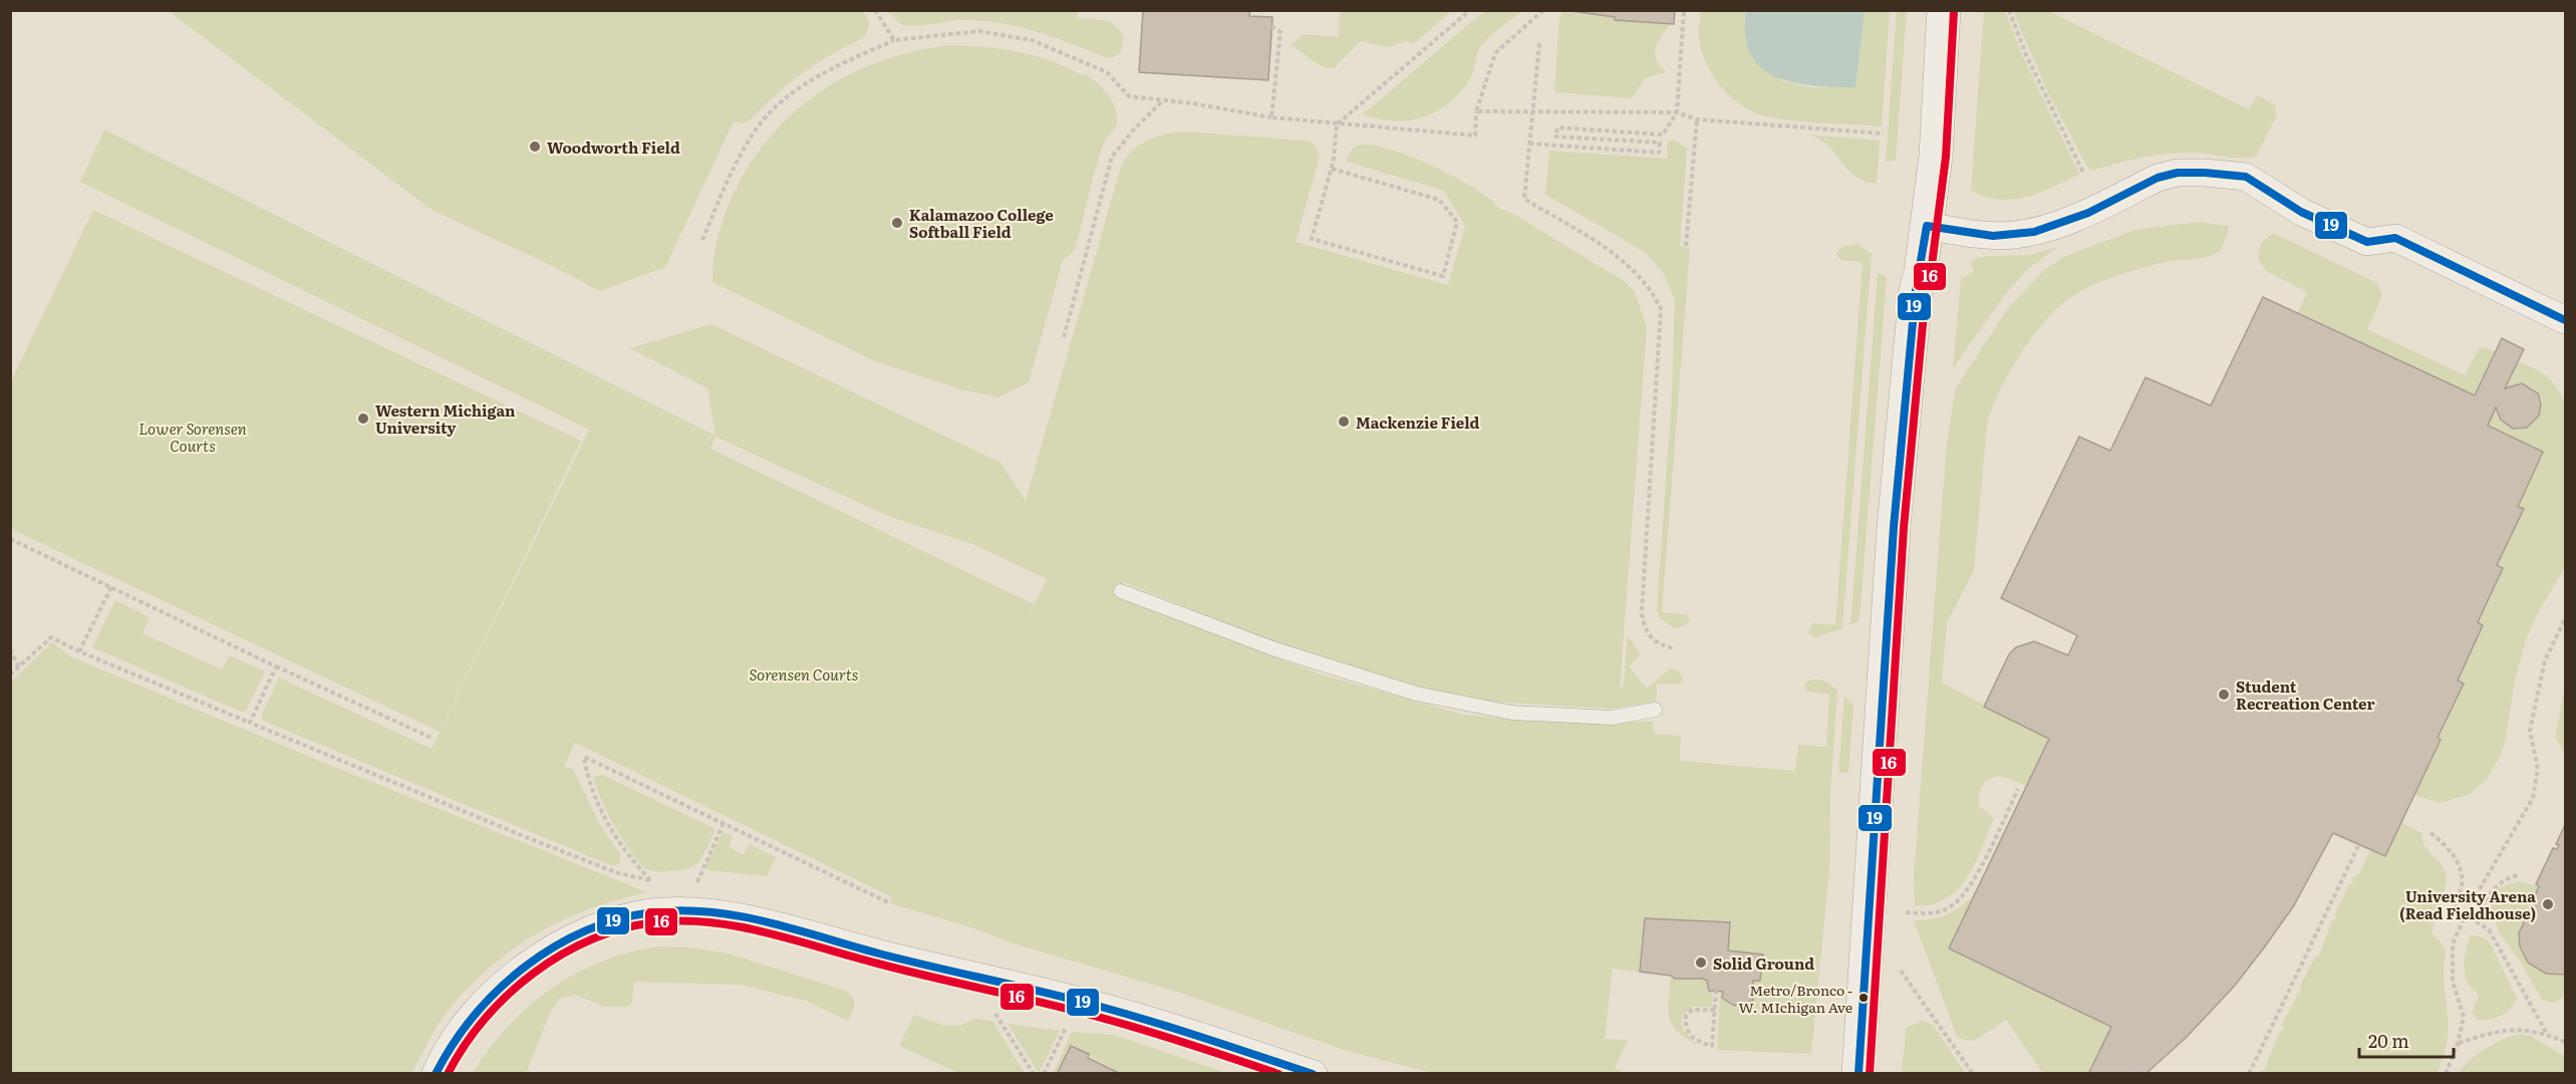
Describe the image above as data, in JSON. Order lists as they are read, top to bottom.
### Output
{
  "parks": ["Lower Sorensen Courts", "Sorensen Courts"],
  "places": [
    "Woodworth Field",
    "Kalamazoo College Softball Field",
    "Western Michigan University",
    "Mackenzie Field",
    "Student Recreation Center",
    "University Arena (Read Fieldhouse)",
    "Solid Ground",
    "Metro/Bronco - W. MIchigan Ave"
  ],
  "lines": ["transit line 16", "transit line 19"],
  "scale_bar": "20 m"
}
